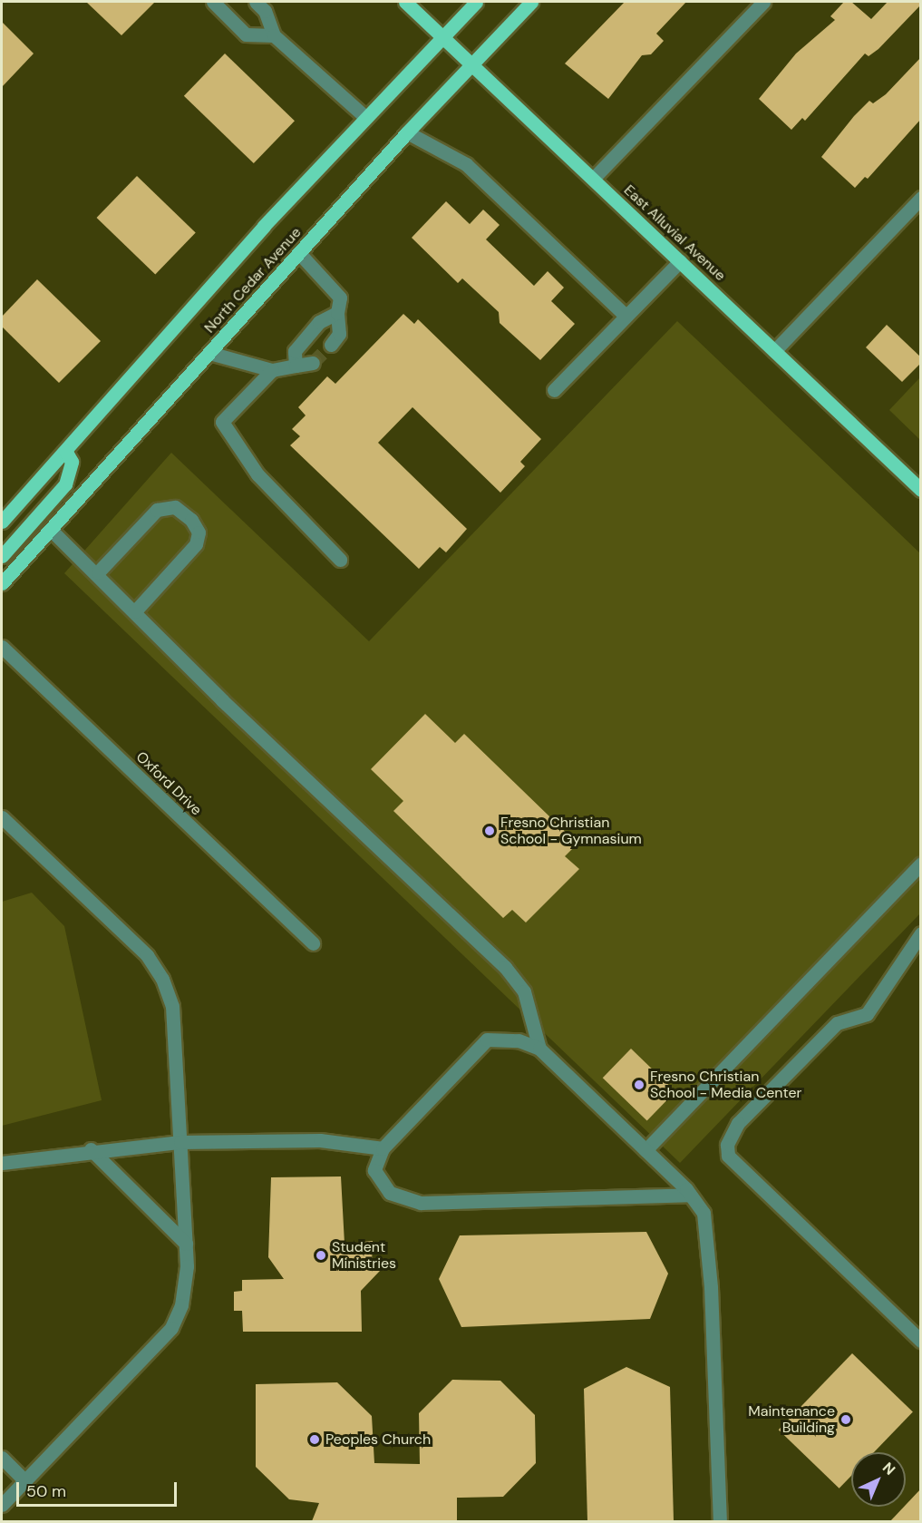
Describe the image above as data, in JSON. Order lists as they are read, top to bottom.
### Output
{
  "streets": {
    "main road": ["East Alluvial Avenue", "North Cedar Avenue"],
    "street": ["Oxford Drive"]
  },
  "crossings": [
    ["East Alluvial Avenue", "North Cedar Avenue"]
  ],
  "places": [
    "Fresno Christian School - Gymnasium",
    "Fresno Christian School - Media Center",
    "Student Ministries",
    "Maintenance Building",
    "Peoples Church"
  ],
  "scale_bar": "50 m",
  "north": "top right"
}
